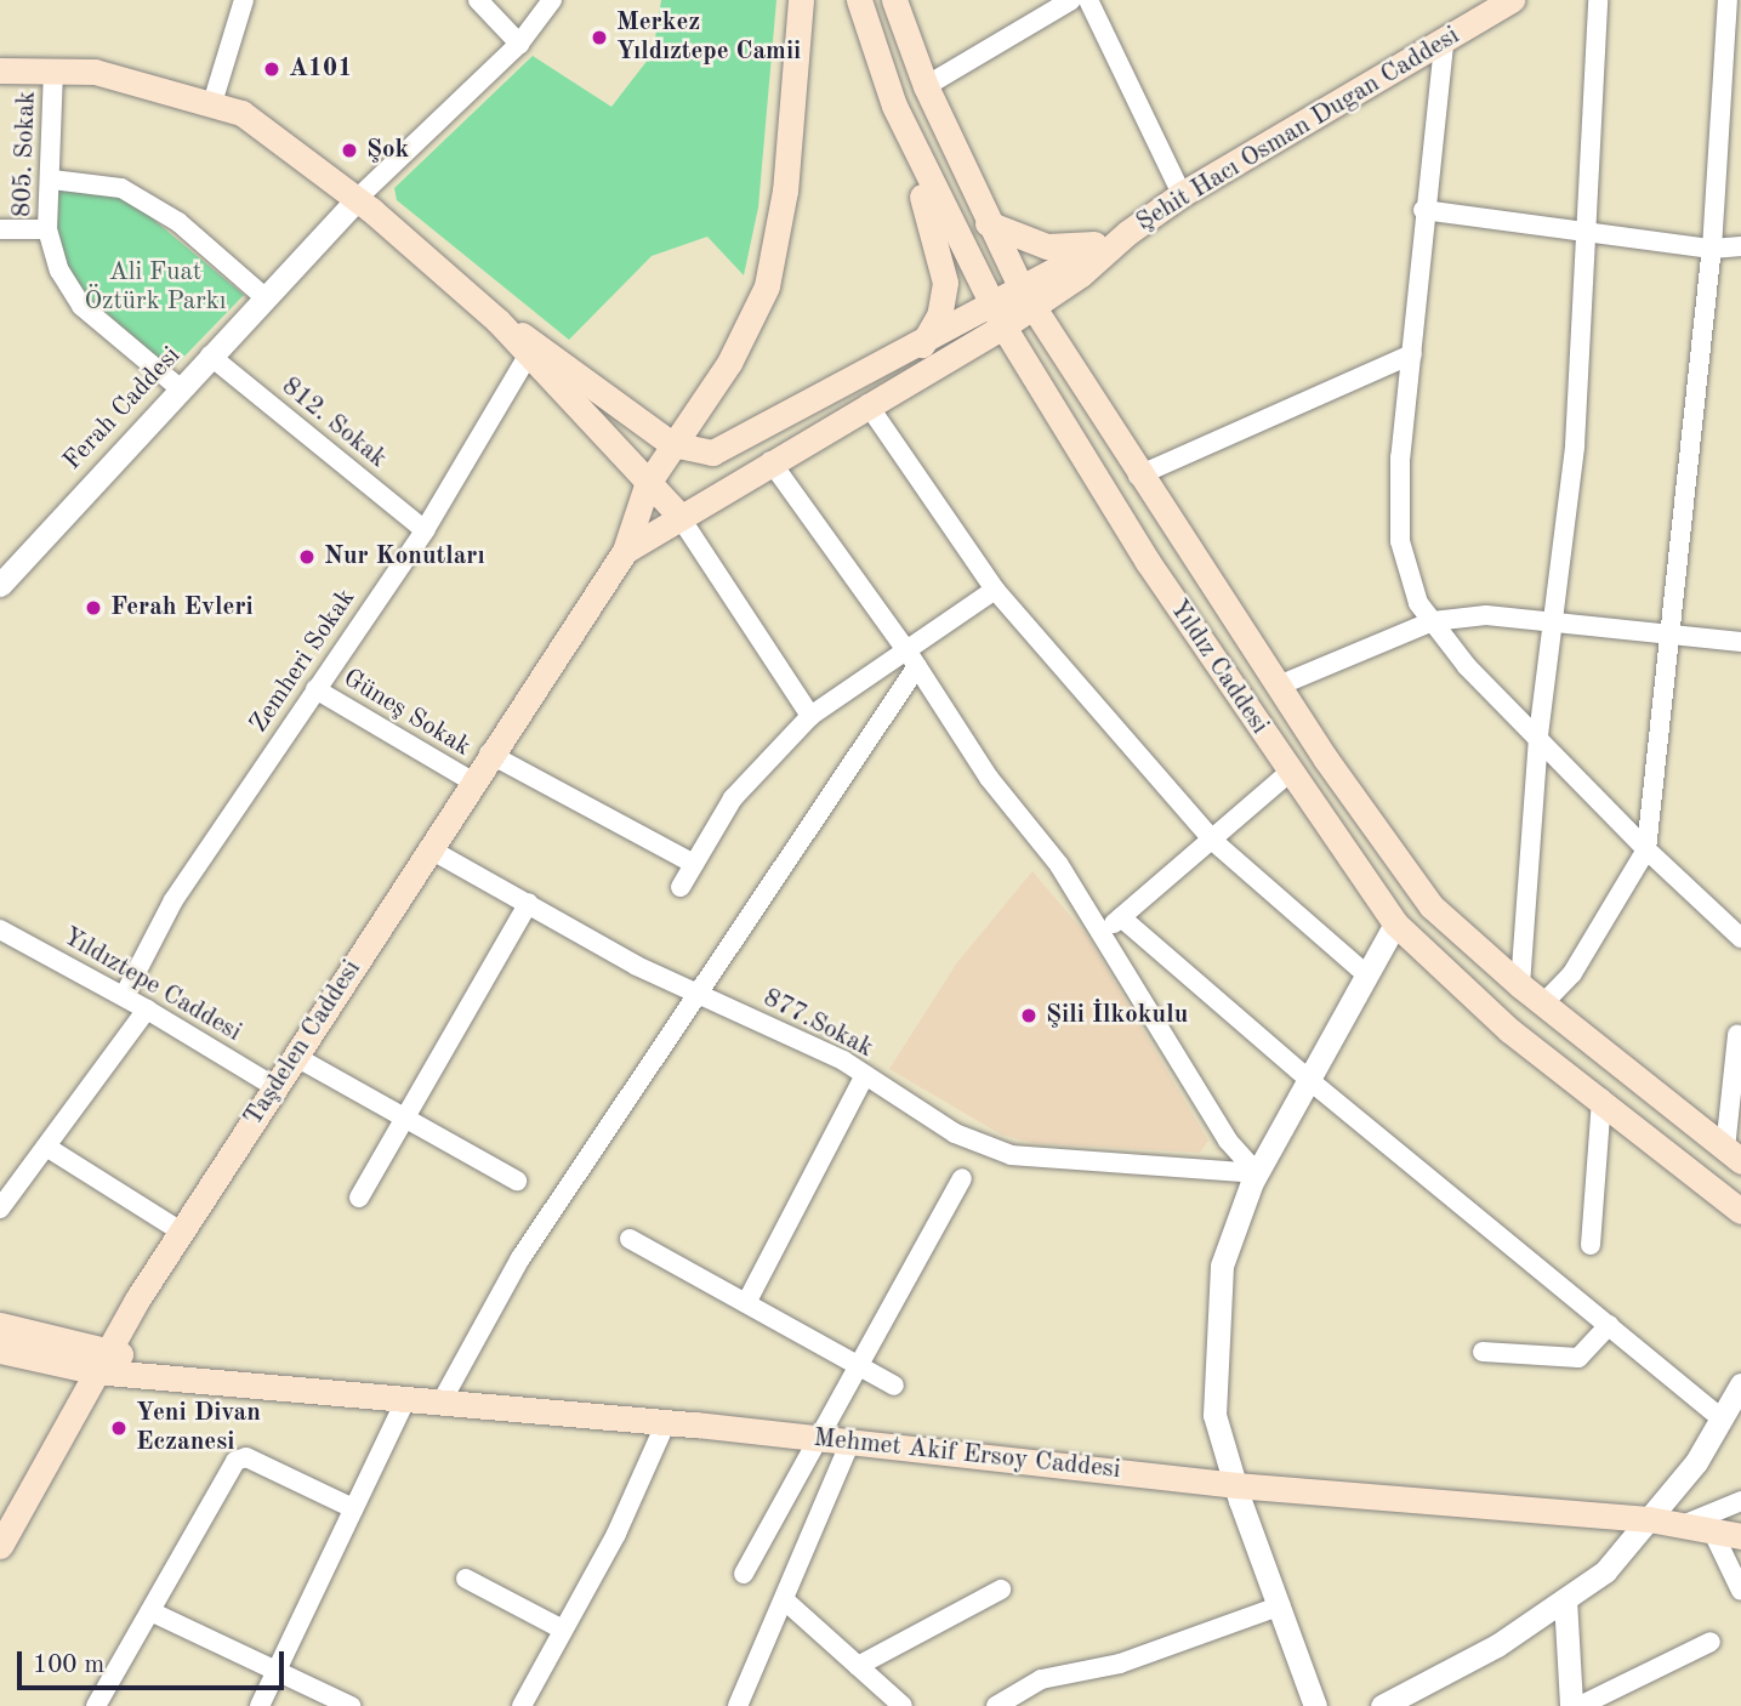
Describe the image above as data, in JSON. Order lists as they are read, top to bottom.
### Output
{
  "streets": {
    "main road": [
      "Şehit Hacı Osman Dugan Caddesi",
      "Yıldız Caddesi",
      "Taşdelen Caddesi",
      "Mehmet Akif Ersoy Caddesi"
    ],
    "street": [
      "805. Sokak",
      "Ferah Caddesi",
      "812. Sokak",
      "Zemheri Sokak",
      "Güneş Sokak",
      "Yıldıztepe Caddesi",
      "877.Sokak"
    ]
  },
  "crossings": [
    ["Şehit Hacı Osman Dugan Caddesi", "Yıldız Caddesi"],
    ["805. Sokak", "Ferah Caddesi"],
    ["Ferah Caddesi", "812. Sokak"],
    ["812. Sokak", "Zemheri Sokak"],
    ["Zemheri Sokak", "Güneş Sokak"],
    ["Zemheri Sokak", "Yıldıztepe Caddesi"],
    ["Güneş Sokak", "Taşdelen Caddesi"],
    ["Yıldıztepe Caddesi", "Taşdelen Caddesi"],
    ["877.Sokak", "Taşdelen Caddesi"],
    ["Taşdelen Caddesi", "Mehmet Akif Ersoy Caddesi"]
  ],
  "parks": ["Ali Fuat Öztürk Parkı"],
  "places": [
    "Merkez Yıldıztepe Camii",
    "A101",
    "Şok",
    "Nur Konutları",
    "Ferah Evleri",
    "Şili İlkokulu",
    "Yeni Divan Eczanesi"
  ],
  "scale_bar": "100 m"
}
